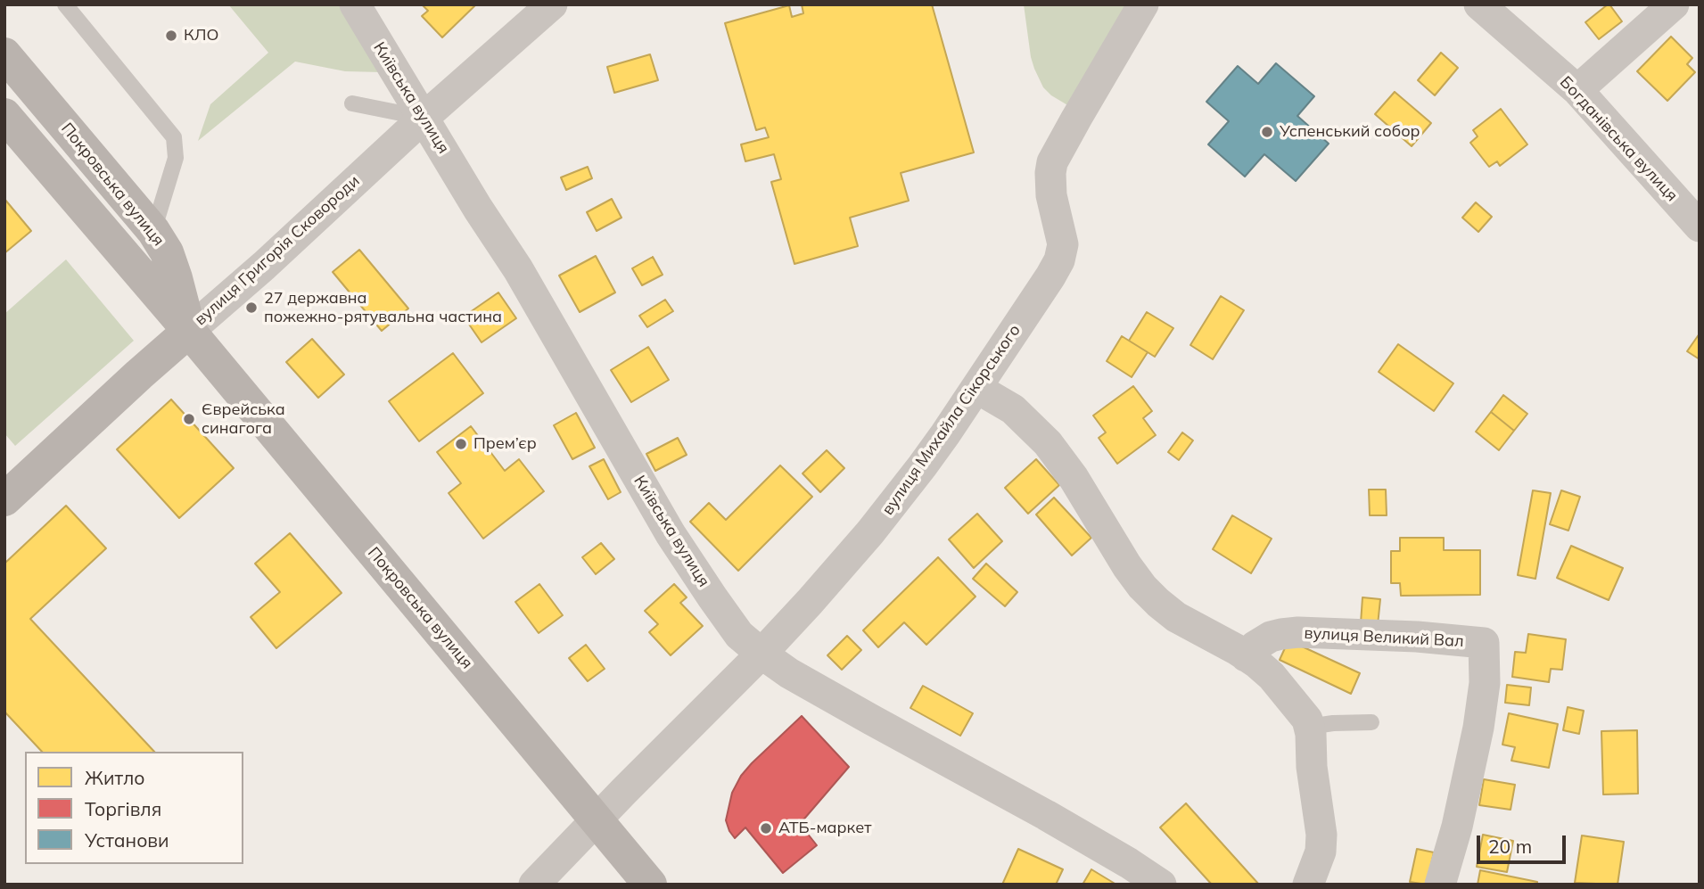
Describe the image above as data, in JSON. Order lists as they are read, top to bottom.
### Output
{
  "streets": {
    "main road": ["Покровська вулиця", "вулиця Григорія Сковороди"],
    "street": [
      "Київська вулиця",
      "Богданівська вулиця",
      "вулиця Михайла Сікорського",
      "вулиця Великий Вал"
    ]
  },
  "crossings": [
    ["Київська вулиця", "вулиця Григорія Сковороди"],
    ["Київська вулиця", "вулиця Михайла Сікорського"],
    ["Покровська вулиця", "вулиця Григорія Сковороди"],
    ["Покровська вулиця", "вулиця Михайла Сікорського"]
  ],
  "places": [
    "КЛО",
    "Успенський собор",
    "27 державна пожежно-рятувальна частина",
    "Єврейська синагога",
    "Прем’єр",
    "АТБ-маркет"
  ],
  "legend": ["Житло", "Торгівля", "Установи"],
  "scale_bar": "20 m"
}
